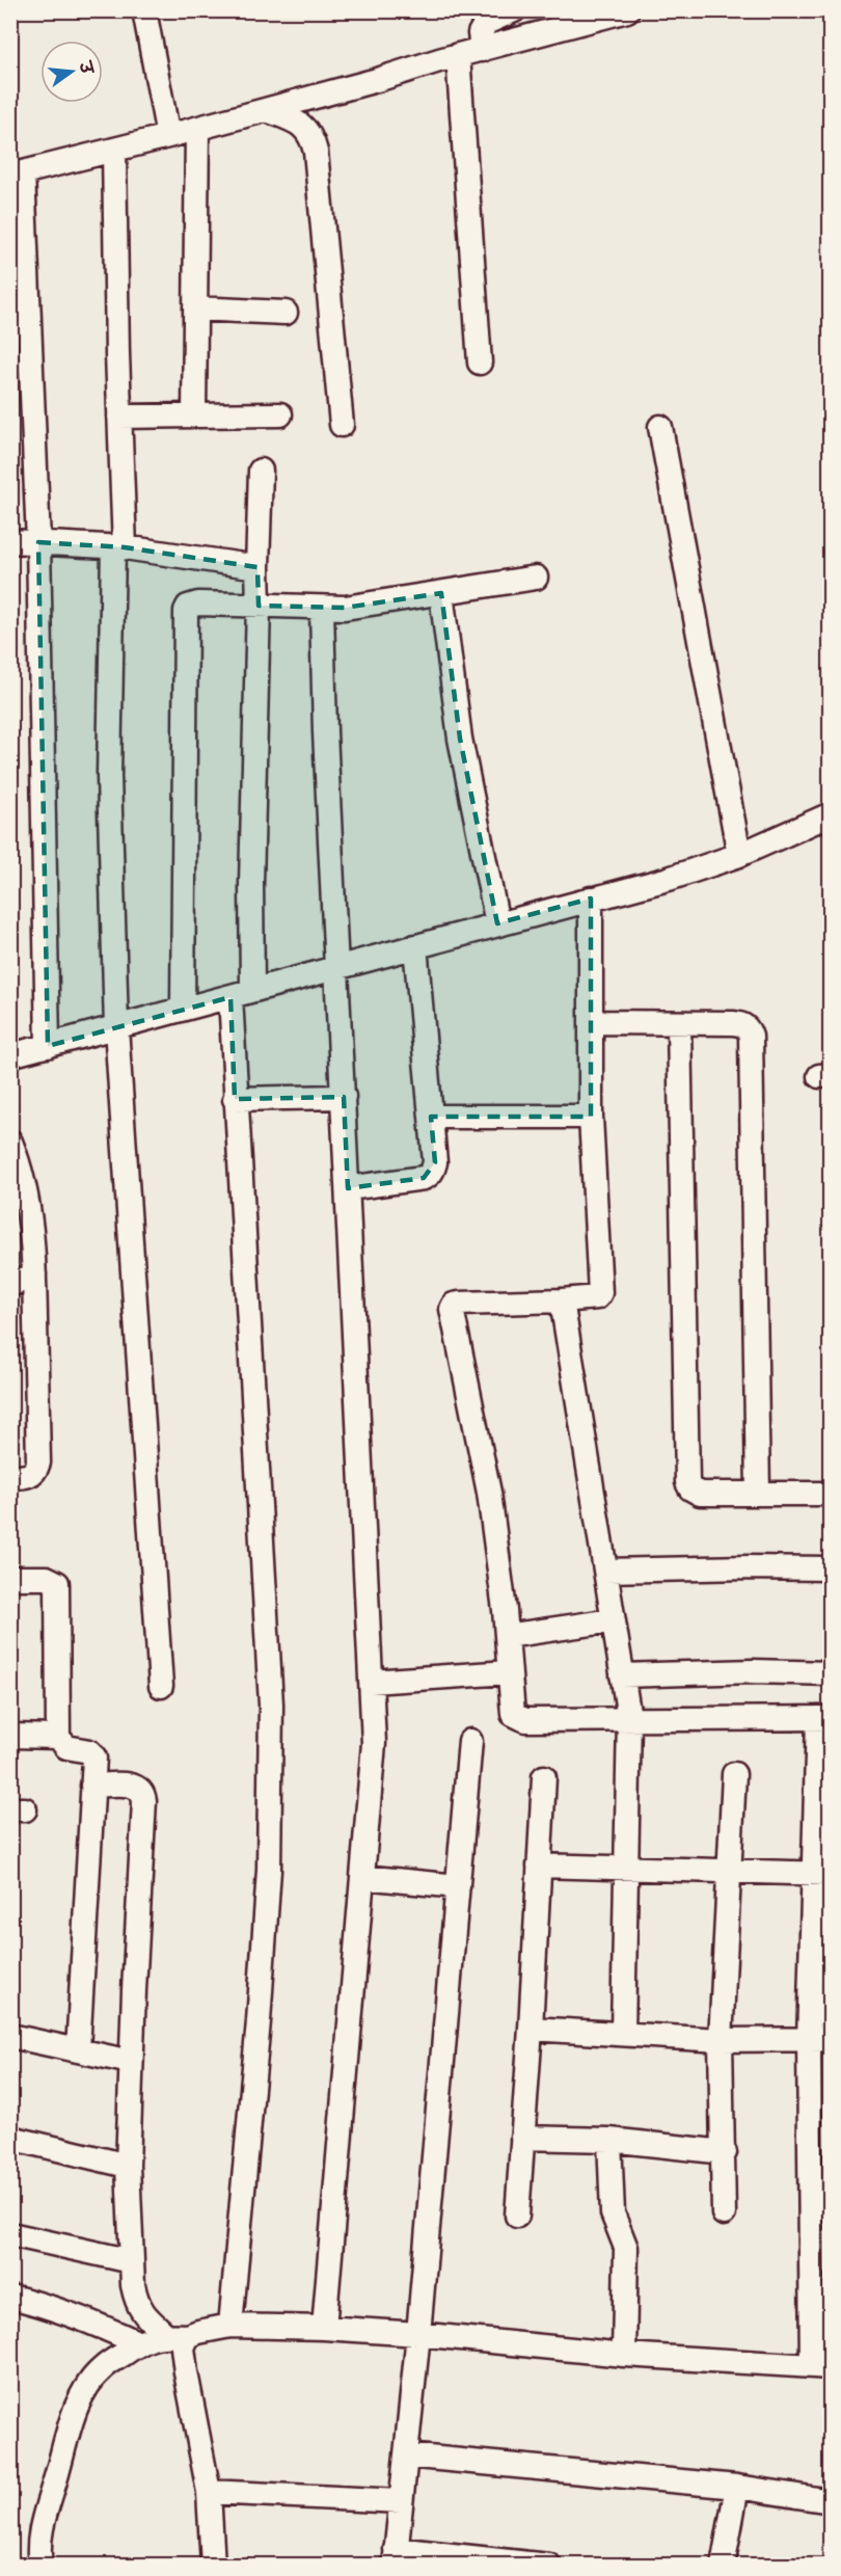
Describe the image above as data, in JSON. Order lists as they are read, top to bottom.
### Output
{
  "north": "right"
}
